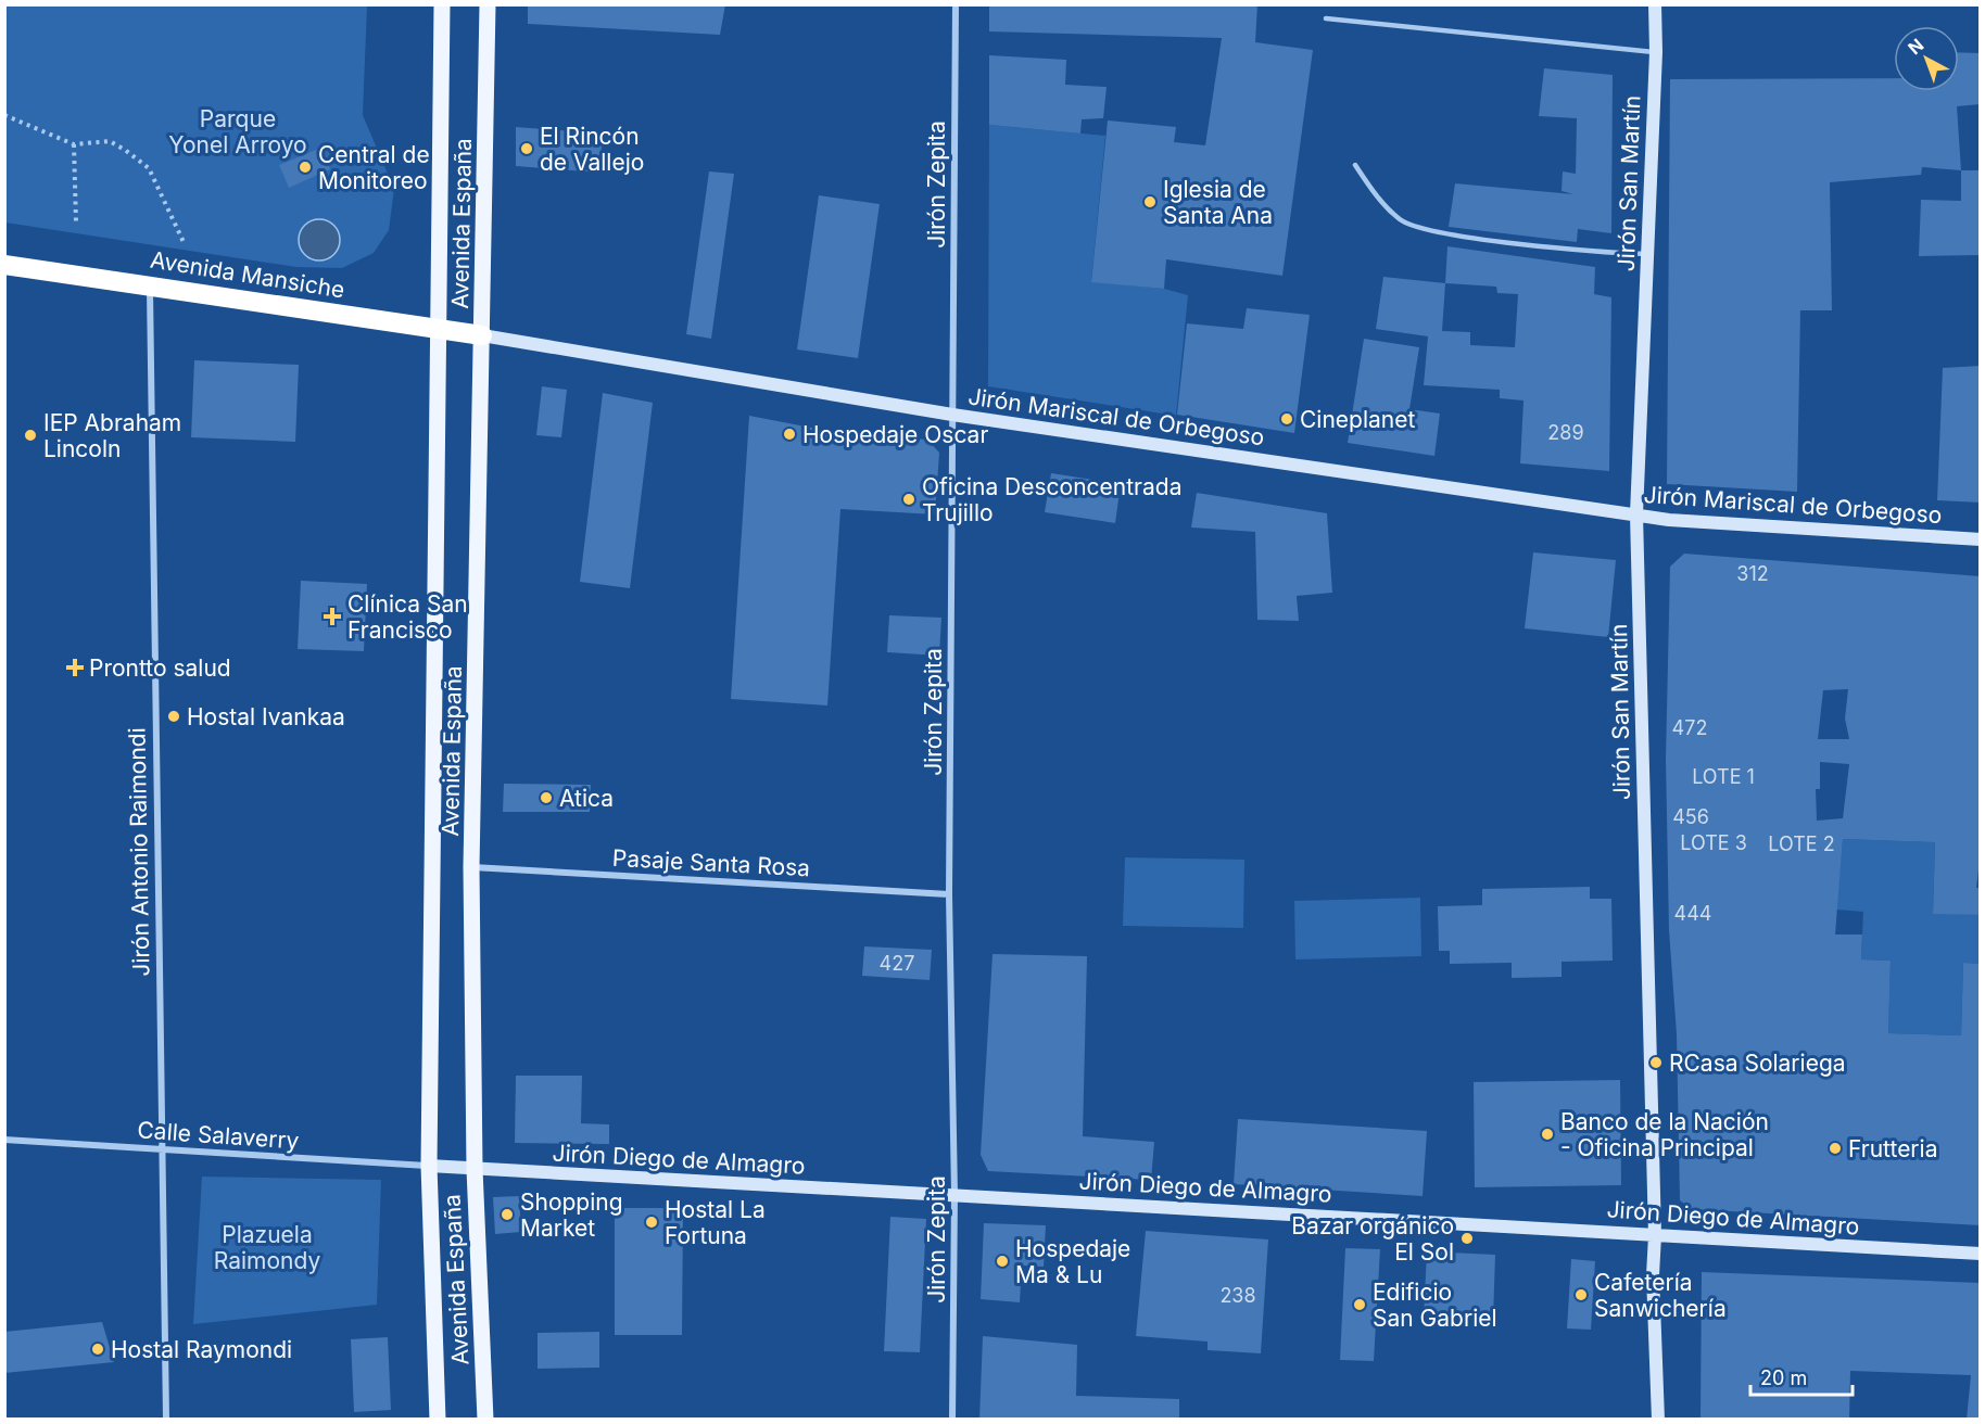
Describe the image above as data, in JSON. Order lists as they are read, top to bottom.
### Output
{
  "streets": {
    "highway": ["Avenida Mansiche"],
    "main road": ["Avenida España"],
    "street": [
      "Jirón San Martín",
      "Jirón Zepita",
      "Jirón Mariscal de Orbegoso",
      "Jirón Antonio Raimondi",
      "Pasaje Santa Rosa",
      "Calle Salaverry",
      "Jirón Diego de Almagro"
    ]
  },
  "crossings": [
    ["Jirón San Martín", "Jirón Mariscal de Orbegoso"],
    ["Jirón San Martín", "Jirón Diego de Almagro"],
    ["Jirón Zepita", "Jirón Mariscal de Orbegoso"],
    ["Jirón Zepita", "Pasaje Santa Rosa"],
    ["Jirón Zepita", "Jirón Diego de Almagro"],
    ["Avenida España", "Avenida Mansiche"],
    ["Avenida España", "Jirón Mariscal de Orbegoso"],
    ["Avenida España", "Pasaje Santa Rosa"],
    ["Avenida España", "Calle Salaverry"],
    ["Avenida España", "Jirón Diego de Almagro"],
    ["Avenida Mansiche", "Jirón Mariscal de Orbegoso"],
    ["Avenida Mansiche", "Jirón Antonio Raimondi"],
    ["Jirón Antonio Raimondi", "Calle Salaverry"],
    ["Calle Salaverry", "Jirón Diego de Almagro"]
  ],
  "parks": ["Parque Yonel Arroyo", "Plazuela Raimondy"],
  "places": {
    "other": [
      "El Rincón de Vallejo",
      "Central de Monitoreo",
      "Iglesia de Santa Ana",
      "Cineplanet",
      "Hospedaje Oscar",
      "IEP Abraham Lincoln",
      "Oficina Desconcentrada Trujillo",
      "Hostal Ivankaa",
      "Atica",
      "RCasa Solariega",
      "Banco de la Nación - Oficina Principal",
      "Frutteria",
      "Shopping Market",
      "Hostal La Fortuna",
      "Bazar orgánico El Sol",
      "Hospedaje Ma & Lu",
      "Cafetería Sanwichería",
      "Edificio San Gabriel",
      "Hostal Raymondi"
    ],
    "health": ["Clínica San Francisco", "Prontto salud"]
  },
  "house_numbers": [
    "289",
    "312",
    "472",
    "LOTE 1",
    "456",
    "LOTE 3",
    "LOTE 2",
    "444",
    "427",
    "238"
  ],
  "scale_bar": "20 m",
  "north": "top left"
}
